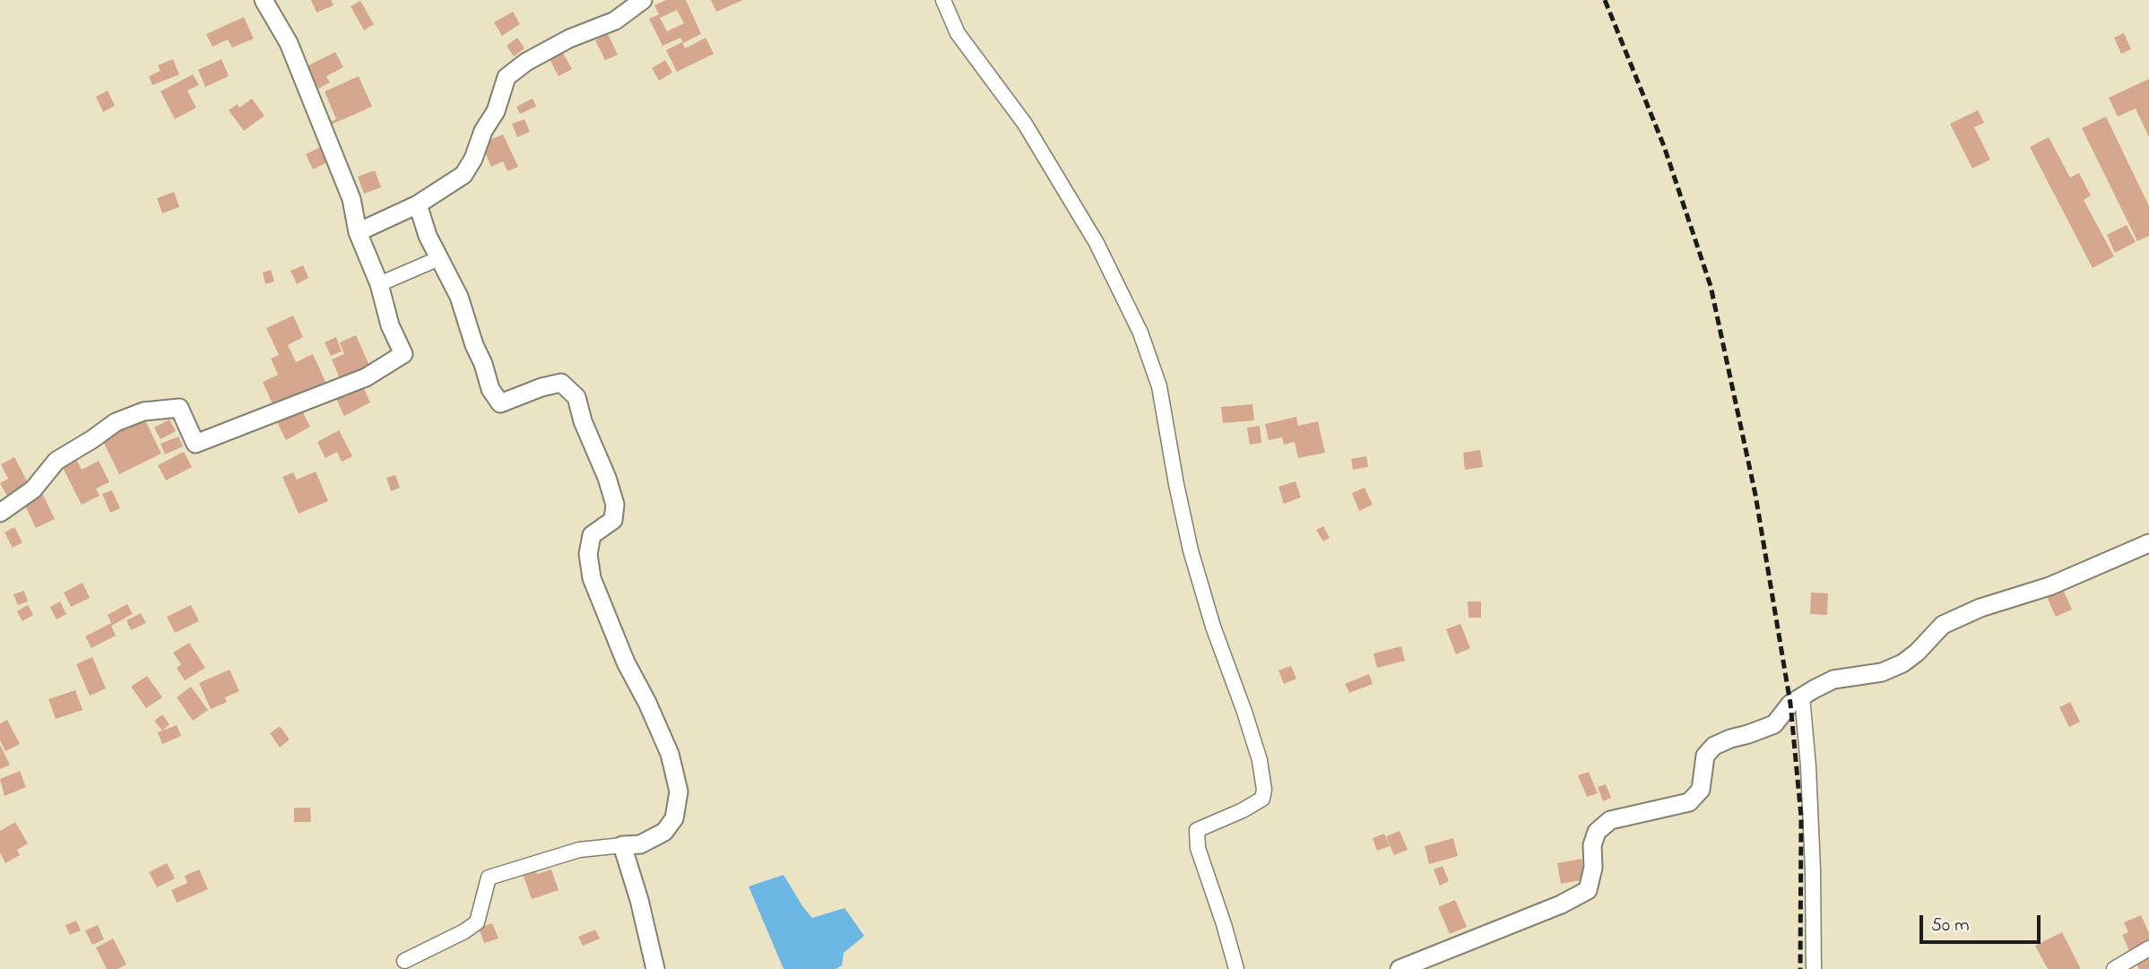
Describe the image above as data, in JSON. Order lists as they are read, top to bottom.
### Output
{
  "scale_bar": "50 m"
}
